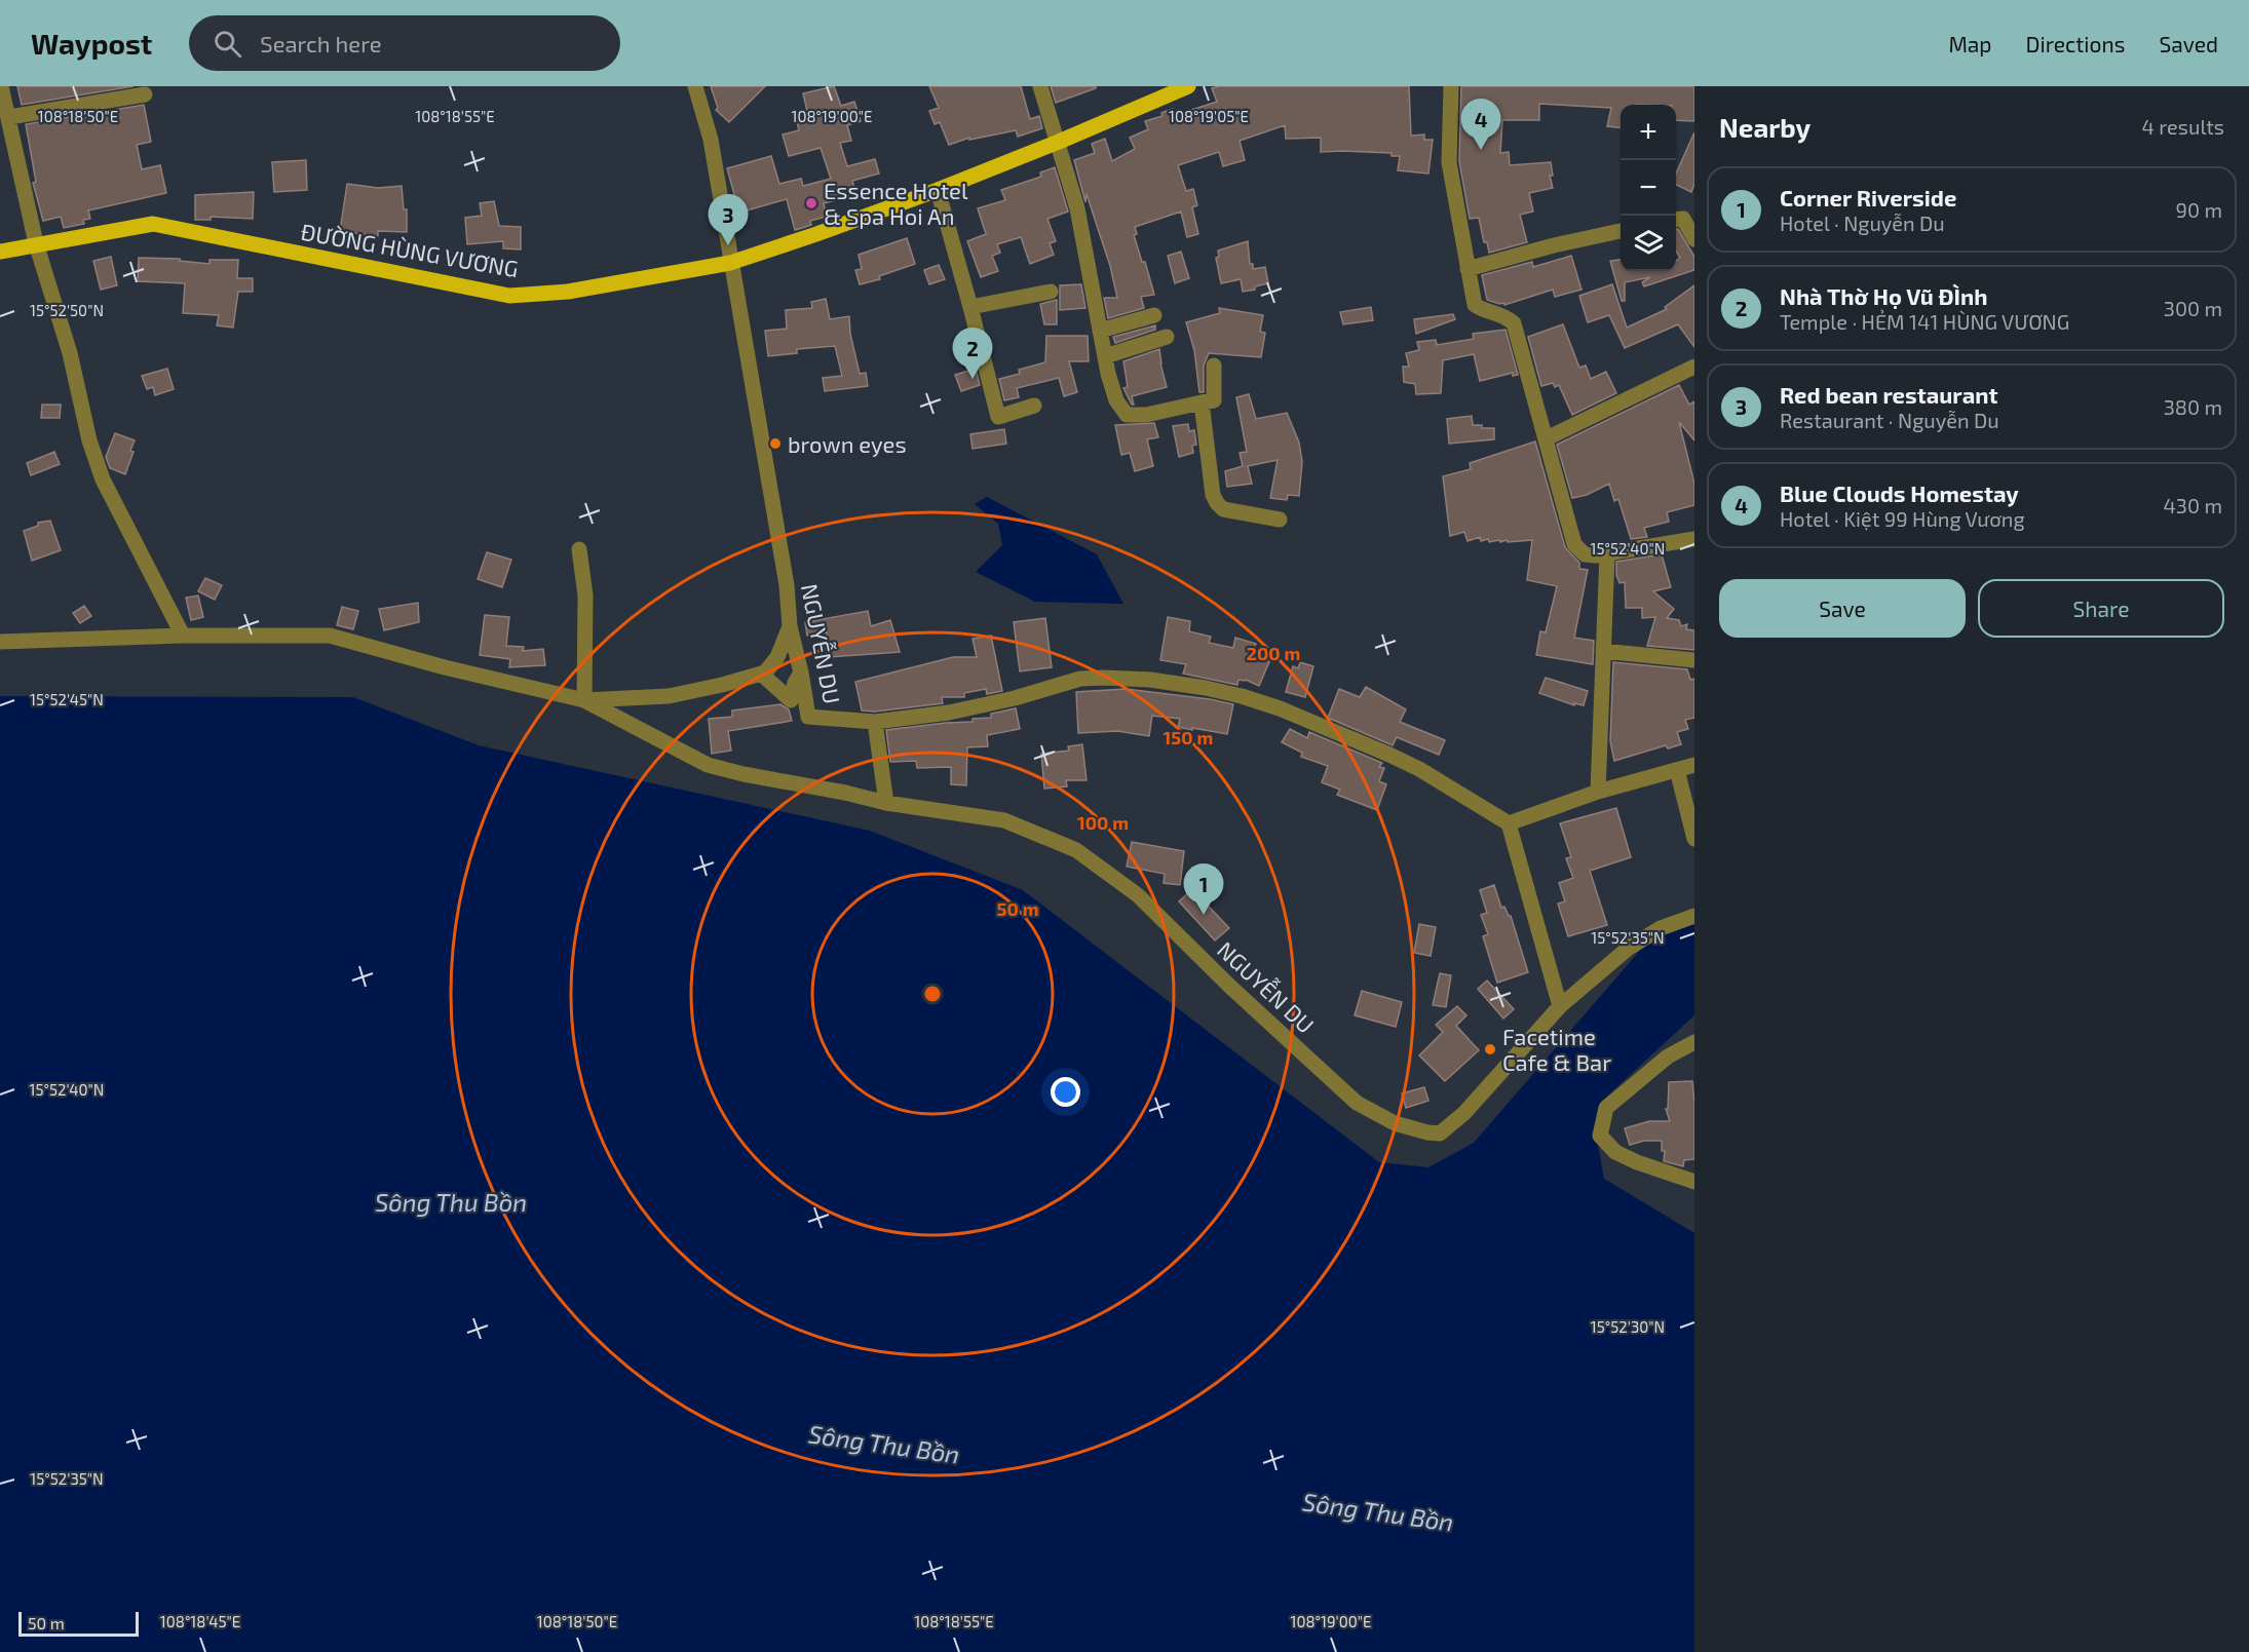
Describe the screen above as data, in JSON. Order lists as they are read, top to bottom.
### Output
{
  "streets": {
    "main road": ["ĐƯỜNG HÙNG VƯƠNG"],
    "street": ["NGUYỄN DU"]
  },
  "crossings": [
    ["ĐƯỜNG HÙNG VƯƠNG", "NGUYỄN DU"]
  ],
  "water": ["Sông Thu Bồn"],
  "places": ["Essence Hotel & Spa Hoi An", "brown eyes", "Facetime Cafe & Bar"],
  "scale_bar": "50 m",
  "page": {
    "header": "Waypost",
    "search": "Search here",
    "nav": ["Map", "Directions", "Saved"],
    "heading": ["Nearby", "4 results"],
    "pins": [
      "4",
      "3",
      "2",
      "1"
    ],
    "map_buttons": ["+", "−"],
    "list": [
      {
        "mark": "1",
        "name": "Corner Riverside",
        "note": "Hotel · Nguyễn Du",
        "value": "90 m"
      },
      {
        "mark": "2",
        "name": "Nhà Thờ Họ Vũ ĐÌnh",
        "note": "Temple · HẺM 141 HÙNG VƯƠNG",
        "value": "300 m"
      },
      {
        "mark": "3",
        "name": "Red bean restaurant",
        "note": "Restaurant · Nguyễn Du",
        "value": "380 m"
      },
      {
        "mark": "4",
        "name": "Blue Clouds Homestay",
        "note": "Hotel · Kiệt 99 Hùng Vương",
        "value": "430 m"
      }
    ],
    "buttons": ["Save", "Share"],
    "scale": "50 m"
  },
  "coordinates": [
    "108°18'50\"E",
    "108°18'55\"E",
    "108°19'00\"E",
    "108°19'05\"E",
    "15°52'50\"N",
    "15°52'40\"N",
    "15°52'45\"N",
    "15°52'35\"N",
    "15°52'30\"N",
    "108°18'45\"E"
  ],
  "rings": [
    "200 m",
    "150 m",
    "100 m",
    "50 m"
  ]
}
